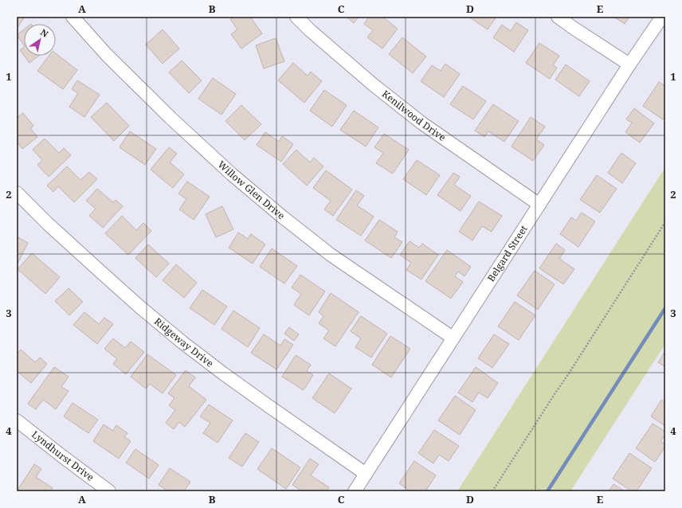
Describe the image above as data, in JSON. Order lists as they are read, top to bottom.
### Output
{
  "streets": {
    "street": [
      "Kenilwood Drive",
      "Willow Glen Drive",
      "Belgard Street",
      "Ridgeway Drive",
      "Lyndhurst Drive"
    ]
  },
  "crossings": [
    ["Kenilwood Drive", "Belgard Street"],
    ["Willow Glen Drive", "Belgard Street"],
    ["Belgard Street", "Ridgeway Drive"]
  ],
  "north": "top right",
  "grid": {
    "columns": [
      "A",
      "B",
      "C",
      "D",
      "E"
    ],
    "rows": [
      "1",
      "2",
      "3",
      "4"
    ]
  }
}
